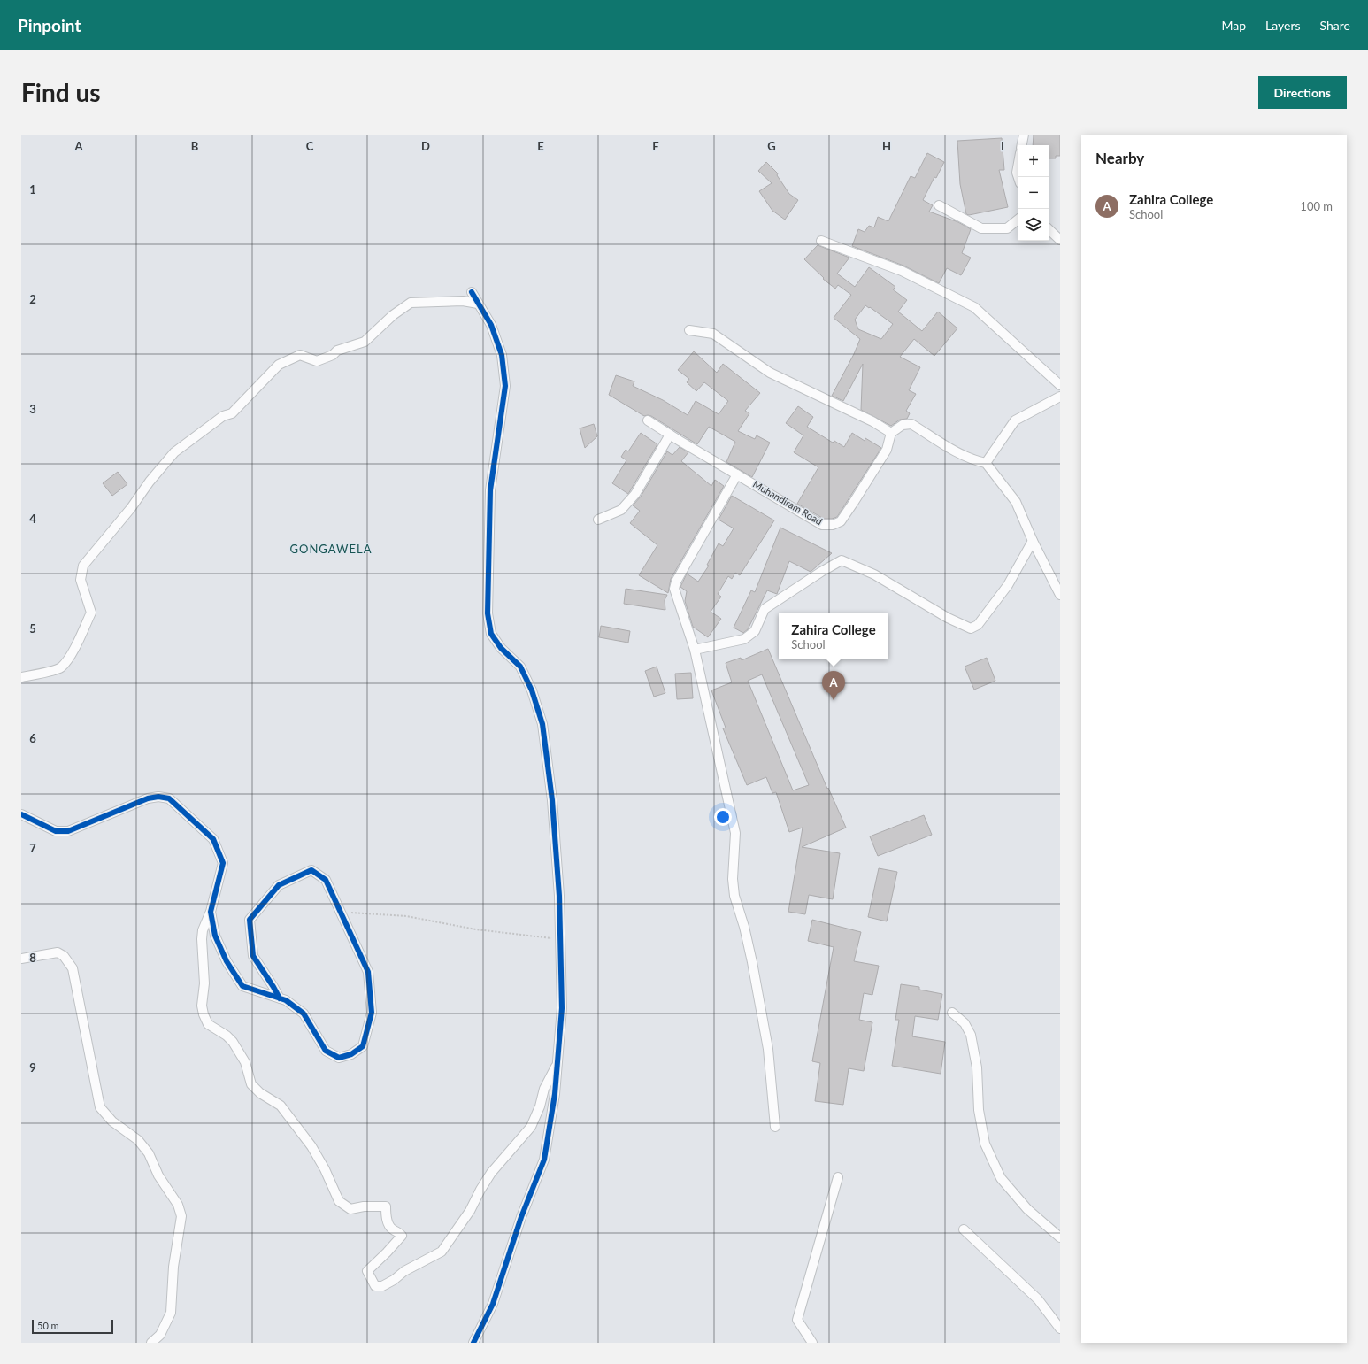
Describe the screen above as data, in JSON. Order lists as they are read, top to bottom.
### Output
{
  "streets": {
    "street": ["Muhandiram Road"]
  },
  "districts": ["GONGAWELA"],
  "scale_bar": "50 m",
  "page": {
    "header": "Pinpoint",
    "nav": ["Map", "Layers", "Share"],
    "buttons": "Directions",
    "title": "Find us",
    "heading": "Nearby",
    "map_buttons": ["+", "−"],
    "list": [
      {
        "mark": "A",
        "name": "Zahira College",
        "note": "School",
        "value": "100 m"
      }
    ],
    "popup": ["Zahira College", "School"],
    "pins": "A",
    "scale": "50 m"
  },
  "grid": {
    "columns": [
      "A",
      "B",
      "C",
      "D",
      "E",
      "F",
      "G",
      "H",
      "I"
    ],
    "rows": [
      "1",
      "2",
      "3",
      "4",
      "5",
      "6",
      "7",
      "8",
      "9"
    ]
  }
}
